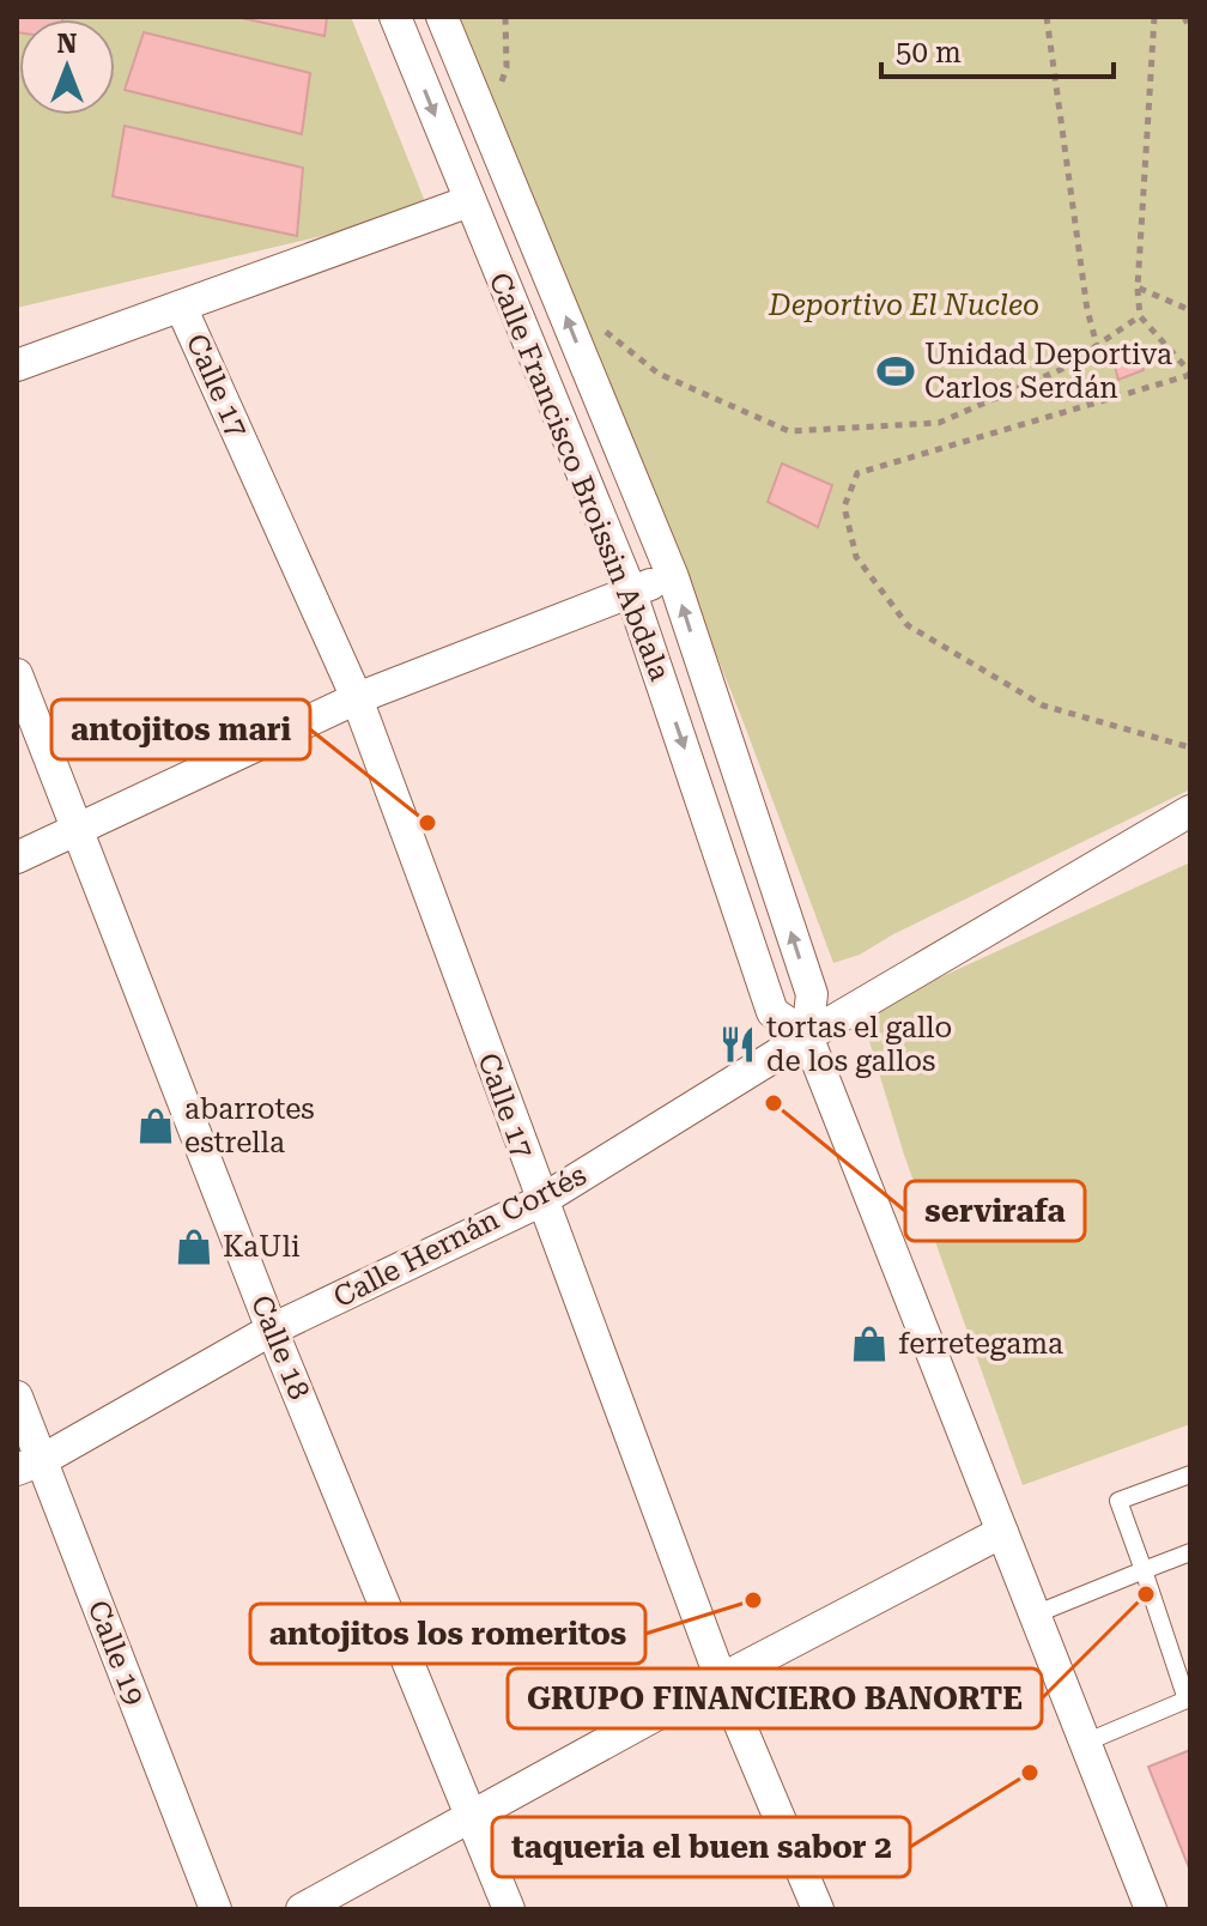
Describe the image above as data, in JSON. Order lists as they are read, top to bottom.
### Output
{
  "streets": {
    "street": [
      "Calle 17",
      "Calle Francisco Broissin Abdala",
      "Calle Hernán Cortés",
      "Calle 18",
      "Calle 19"
    ]
  },
  "crossings": [
    ["Calle 17", "Calle Hernán Cortés"],
    ["Calle Francisco Broissin Abdala", "Calle Hernán Cortés"],
    ["Calle Hernán Cortés", "Calle 18"],
    ["Calle Hernán Cortés", "Calle 19"]
  ],
  "parks": ["Deportivo El Nucleo"],
  "places": {
    "sports": ["Unidad Deportiva Carlos Serdán"],
    "other": [
      "antojitos mari",
      "servirafa",
      "GRUPO FINANCIERO BANORTE",
      "antojitos los romeritos",
      "taqueria el buen sabor 2"
    ],
    "restaurant": ["tortas el gallo de los gallos"],
    "shop": ["abarrotes estrella", "KaUli", "ferretegama"]
  },
  "scale_bar": "50 m",
  "north": "top"
}
